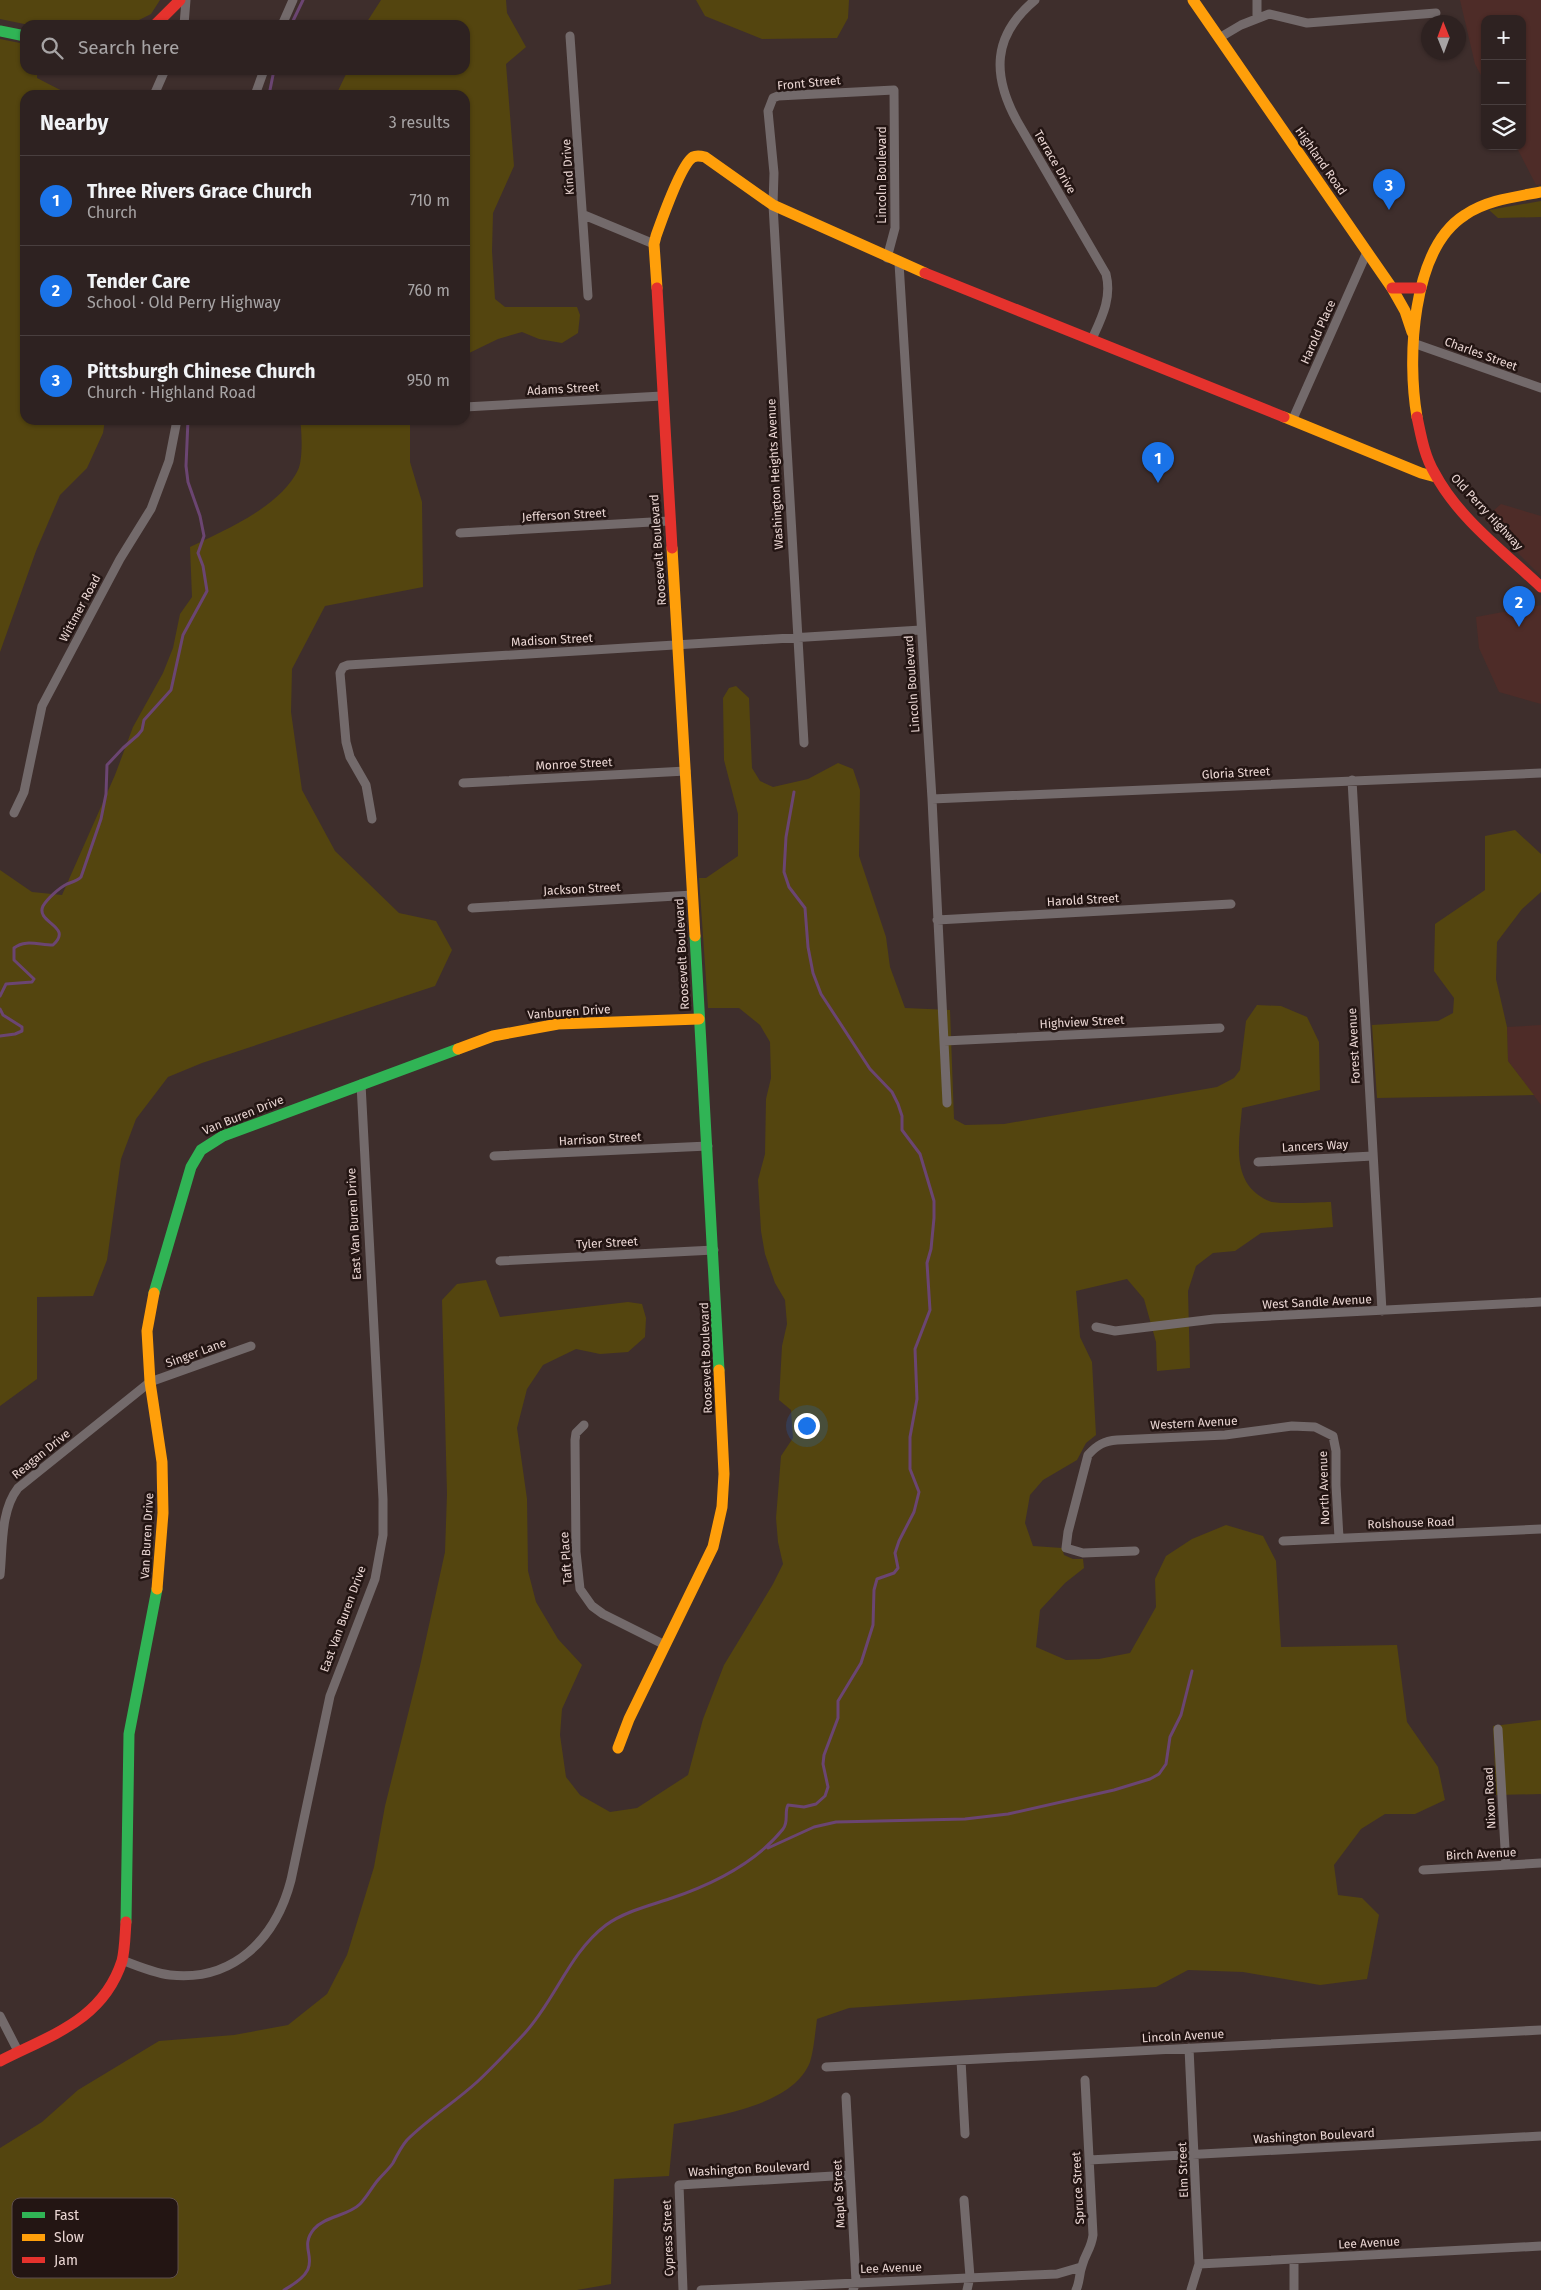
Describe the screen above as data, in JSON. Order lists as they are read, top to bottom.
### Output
{
  "streets": {
    "street": [
      "Front Street",
      "Highland Road",
      "Terrace Drive",
      "Kind Drive",
      "Lincoln Boulevard",
      "Harold Place",
      "Charles Street",
      "Adams Street",
      "Washington Heights Avenue",
      "Old Perry Highway",
      "Jefferson Street",
      "Roosevelt Boulevard",
      "Wittmer Road",
      "Madison Street",
      "Monroe Street",
      "Gloria Street",
      "Jackson Street",
      "Harold Street",
      "Vanburen Drive",
      "Highview Street",
      "Forest Avenue",
      "Van Buren Drive",
      "Harrison Street",
      "Lancers Way",
      "East Van Buren Drive",
      "Tyler Street",
      "West Sandle Avenue",
      "Singer Lane",
      "Western Avenue",
      "Reagan Drive",
      "North Avenue",
      "Rolshouse Road",
      "Taft Place",
      "Nixon Road",
      "Birch Avenue",
      "Lincoln Avenue",
      "Washington Boulevard",
      "Elm Street",
      "Spruce Street",
      "Maple Street",
      "Cypress Street",
      "Lee Avenue"
    ]
  },
  "crossings": [
    ["Front Street", "Lincoln Boulevard"],
    ["Front Street", "Washington Heights Avenue"],
    ["Front Street", "Roosevelt Boulevard"],
    ["Highland Road", "Harold Place"],
    ["Highland Road", "Charles Street"],
    ["Highland Road", "Old Perry Highway"],
    ["Lincoln Boulevard", "Madison Street"],
    ["Lincoln Boulevard", "Gloria Street"],
    ["Lincoln Boulevard", "Harold Street"],
    ["Lincoln Boulevard", "Highview Street"],
    ["Charles Street", "Old Perry Highway"],
    ["Adams Street", "Roosevelt Boulevard"],
    ["Washington Heights Avenue", "Roosevelt Boulevard"],
    ["Washington Heights Avenue", "Madison Street"],
    ["Jefferson Street", "Roosevelt Boulevard"],
    ["Roosevelt Boulevard", "Madison Street"],
    ["Roosevelt Boulevard", "Monroe Street"],
    ["Roosevelt Boulevard", "Jackson Street"],
    ["Roosevelt Boulevard", "Vanburen Drive"],
    ["Roosevelt Boulevard", "Harrison Street"],
    ["Roosevelt Boulevard", "Tyler Street"],
    ["Roosevelt Boulevard", "Taft Place"],
    ["Gloria Street", "Forest Avenue"],
    ["Vanburen Drive", "Van Buren Drive"],
    ["Vanburen Drive", "East Van Buren Drive"],
    ["Forest Avenue", "Lancers Way"],
    ["Forest Avenue", "West Sandle Avenue"],
    ["Van Buren Drive", "East Van Buren Drive"],
    ["Van Buren Drive", "Singer Lane"],
    ["Van Buren Drive", "Reagan Drive"],
    ["Singer Lane", "Reagan Drive"],
    ["Western Avenue", "North Avenue"],
    ["North Avenue", "Rolshouse Road"],
    ["Nixon Road", "Birch Avenue"],
    ["Lincoln Avenue", "Elm Street"],
    ["Washington Boulevard", "Elm Street"],
    ["Washington Boulevard", "Spruce Street"],
    ["Washington Boulevard", "Maple Street"],
    ["Washington Boulevard", "Cypress Street"],
    ["Elm Street", "Lee Avenue"],
    ["Spruce Street", "Lee Avenue"],
    ["Maple Street", "Lee Avenue"]
  ],
  "legend": ["Fast", "Slow", "Jam"],
  "north": "top",
  "page": {
    "map_buttons": ["+", "−"],
    "search": "Search here",
    "heading": ["Nearby", "3 results"],
    "list": [
      {
        "mark": "1",
        "name": "Three Rivers Grace Church",
        "note": "Church",
        "value": "710 m"
      },
      {
        "mark": "2",
        "name": "Tender Care",
        "note": "School · Old Perry Highway",
        "value": "760 m"
      },
      {
        "mark": "3",
        "name": "Pittsburgh Chinese Church",
        "note": "Church · Highland Road",
        "value": "950 m"
      }
    ],
    "pins": ["3", "1", "2"]
  }
}
